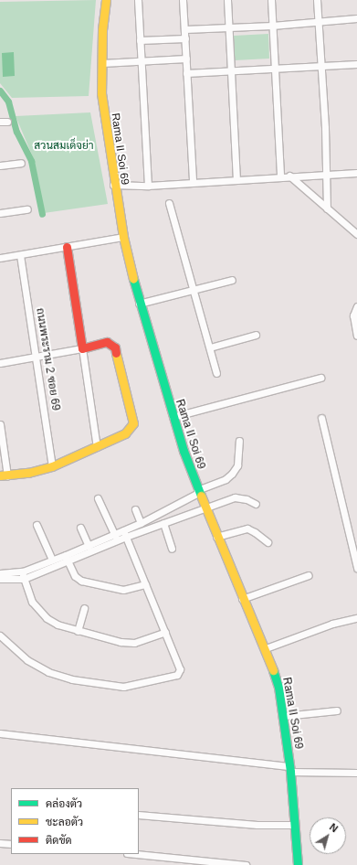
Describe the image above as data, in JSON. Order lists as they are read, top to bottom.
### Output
{
  "streets": {
    "street": ["Rama II Soi 69", "ถนนพระราม 2 ซอย 69"]
  },
  "parks": ["สวนสมเด็จย่า"],
  "legend": ["คล่องตัว", "ชะลอตัว", "ติดขัด"],
  "north": "top right"
}
